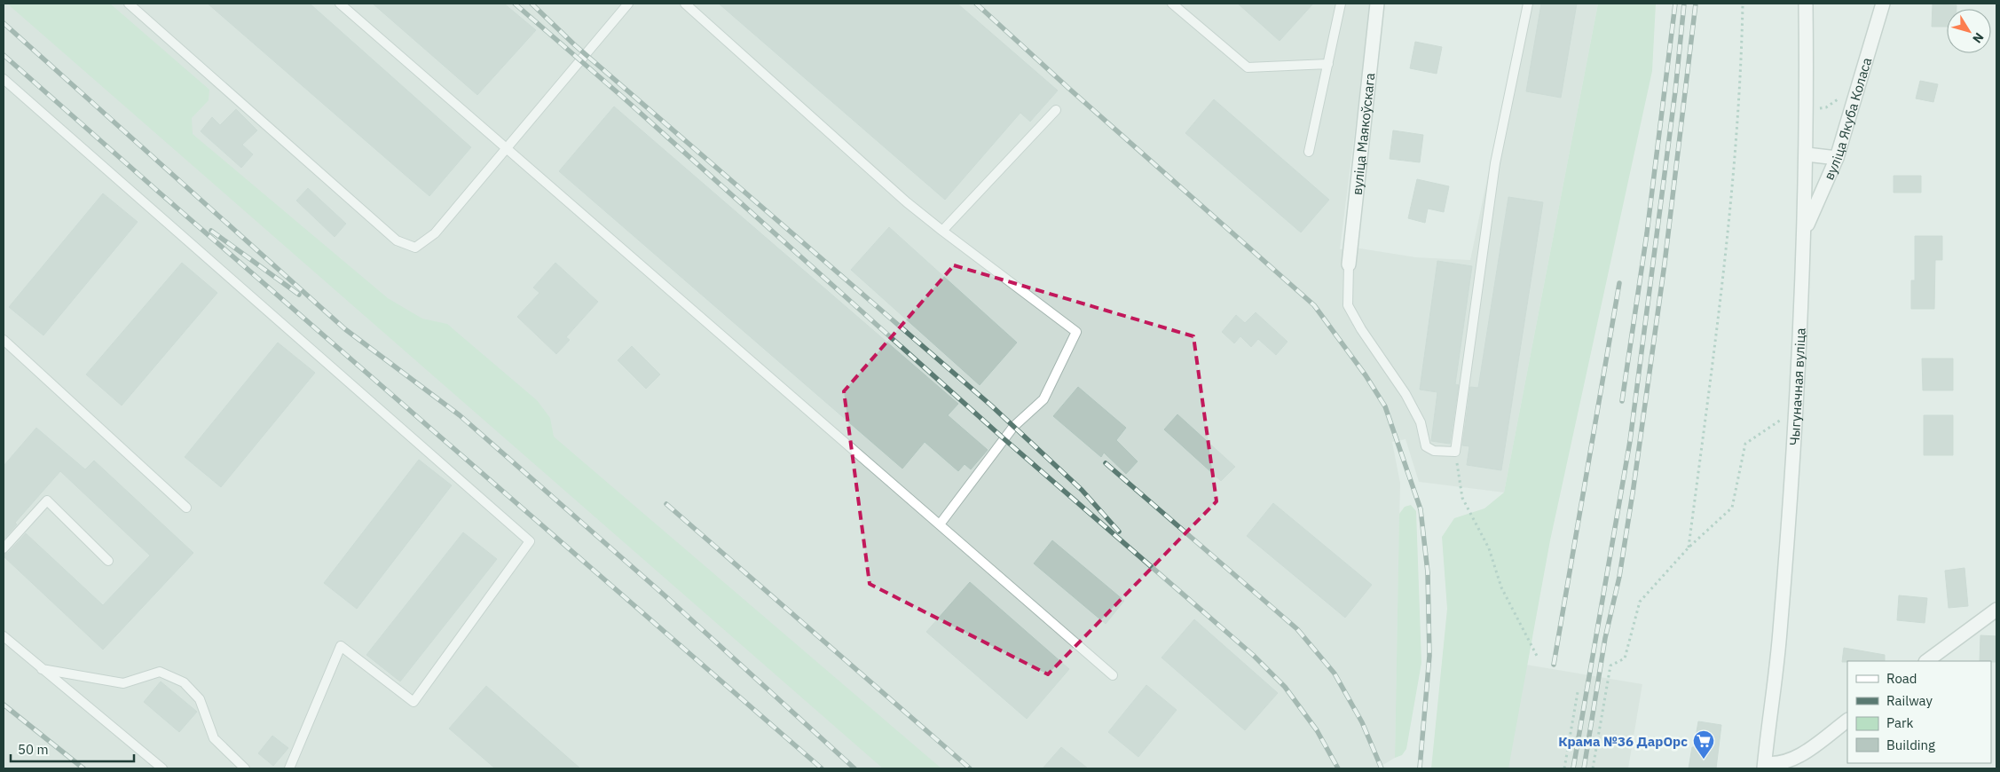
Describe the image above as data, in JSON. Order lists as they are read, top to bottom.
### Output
{
  "streets": {
    "street": ["вуліца Якуба Коласа", "вуліца Маякоўскага", "Чыгуначная вуліца"]
  },
  "crossings": [
    ["вуліца Якуба Коласа", "Чыгуначная вуліца"]
  ],
  "places": {
    "supermarket": ["Крама №36 ДарОрс"]
  },
  "legend": [
    "Road",
    "Railway",
    "Park",
    "Building"
  ],
  "scale_bar": "50 m",
  "north": "bottom right"
}
